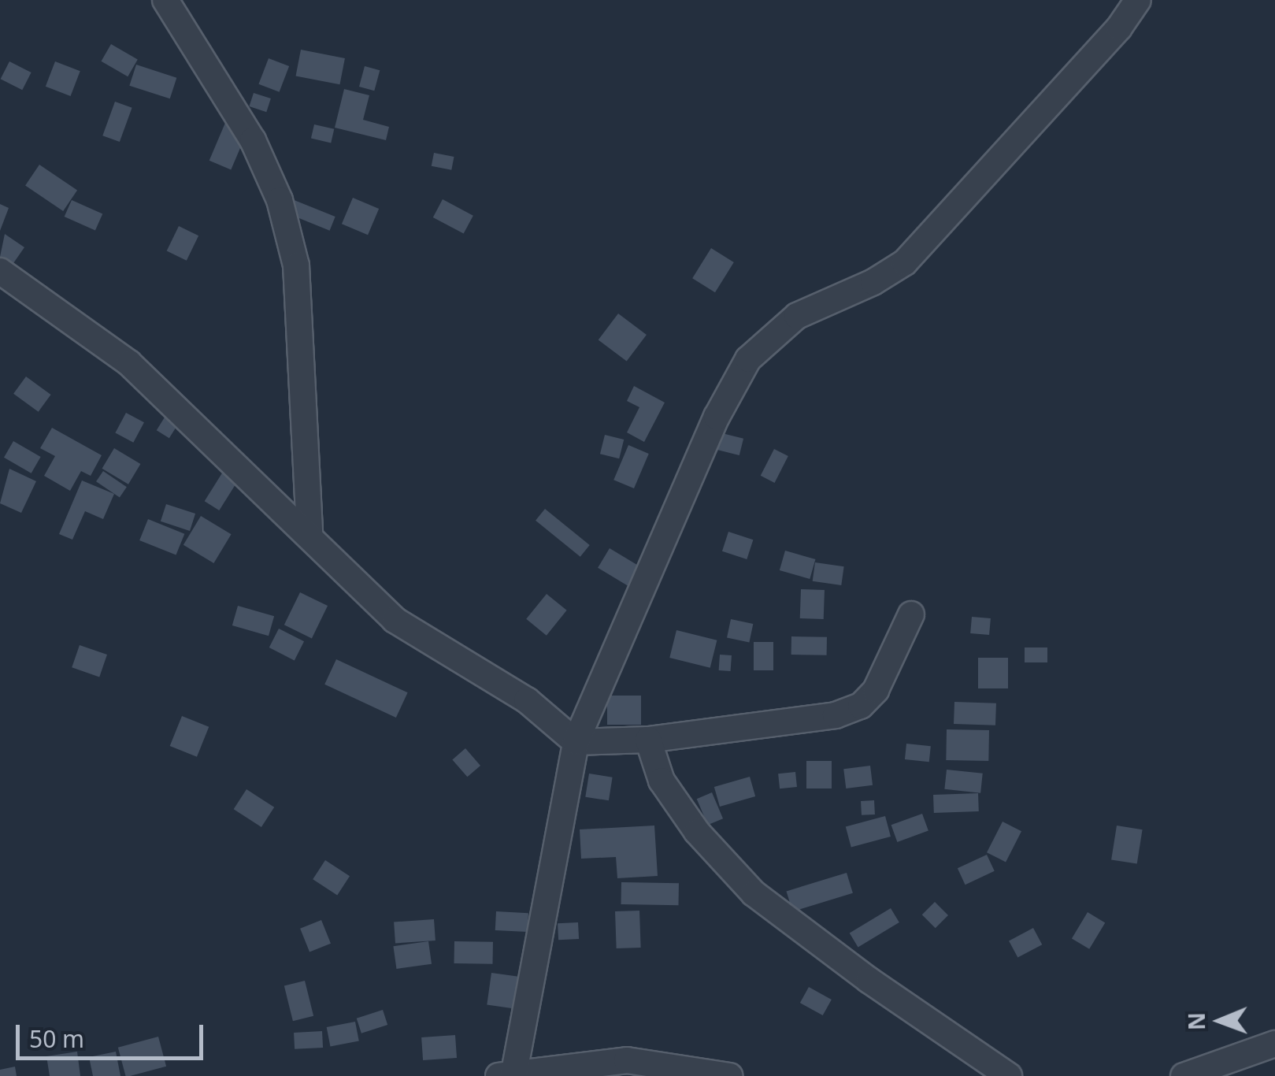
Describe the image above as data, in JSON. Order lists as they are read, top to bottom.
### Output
{
  "scale_bar": "50 m",
  "north": "left"
}
